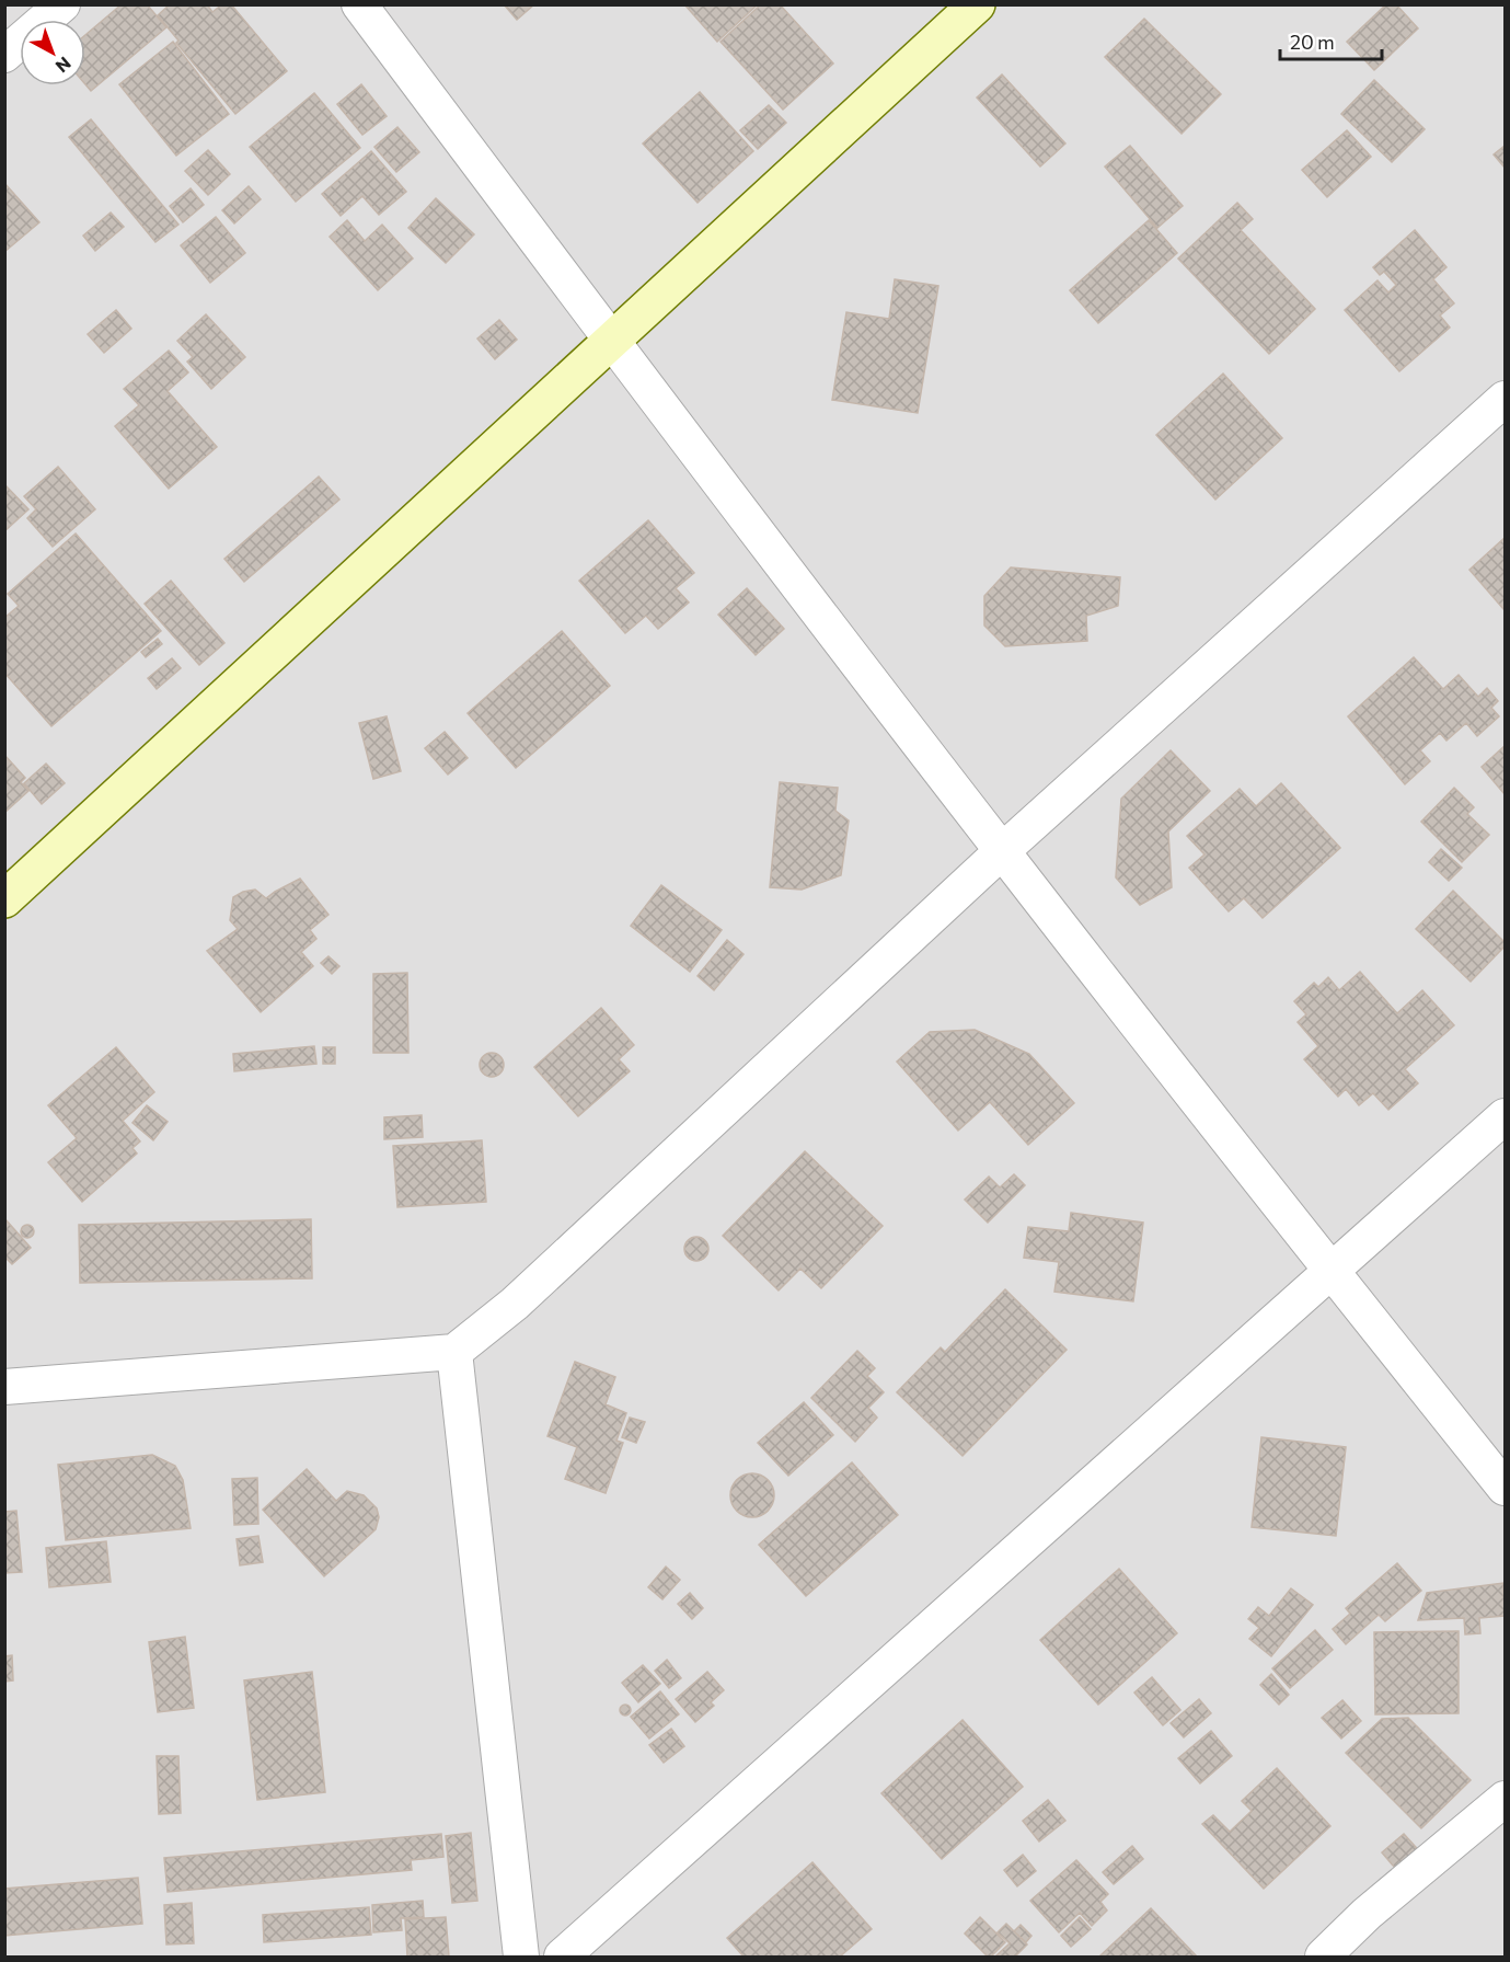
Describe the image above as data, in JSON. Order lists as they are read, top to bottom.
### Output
{
  "scale_bar": "20 m",
  "north": "bottom right"
}
